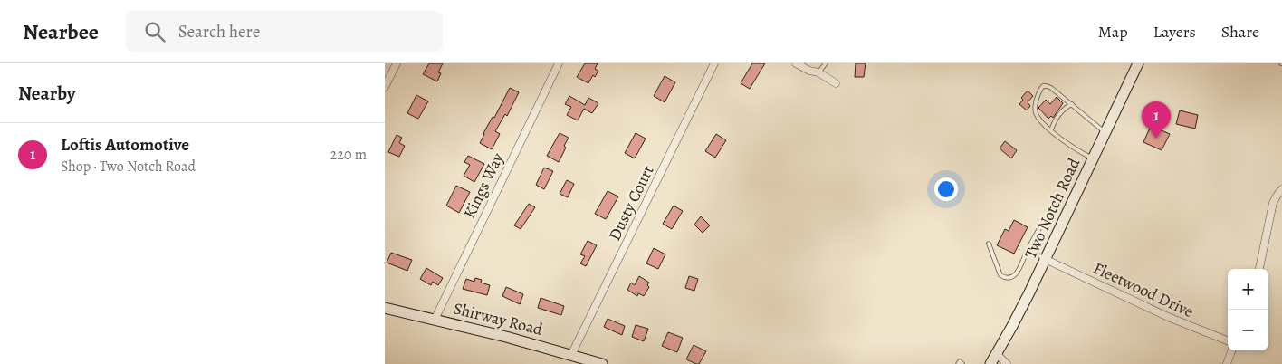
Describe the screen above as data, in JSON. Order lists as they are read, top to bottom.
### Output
{
  "streets": {
    "street": [
      "Kings Way",
      "Dusty Court",
      "Two Notch Road",
      "Fleetwood Drive",
      "Shirway Road"
    ]
  },
  "crossings": [
    ["Kings Way", "Shirway Road"],
    ["Dusty Court", "Shirway Road"],
    ["Two Notch Road", "Fleetwood Drive"]
  ],
  "page": {
    "header": "Nearbee",
    "search": "Search here",
    "nav": ["Map", "Layers", "Share"],
    "heading": "Nearby",
    "pins": "1",
    "list": [
      {
        "mark": "1",
        "name": "Loftis Automotive",
        "note": "Shop · Two Notch Road",
        "value": "220 m"
      }
    ],
    "map_buttons": ["+", "−"]
  }
}
